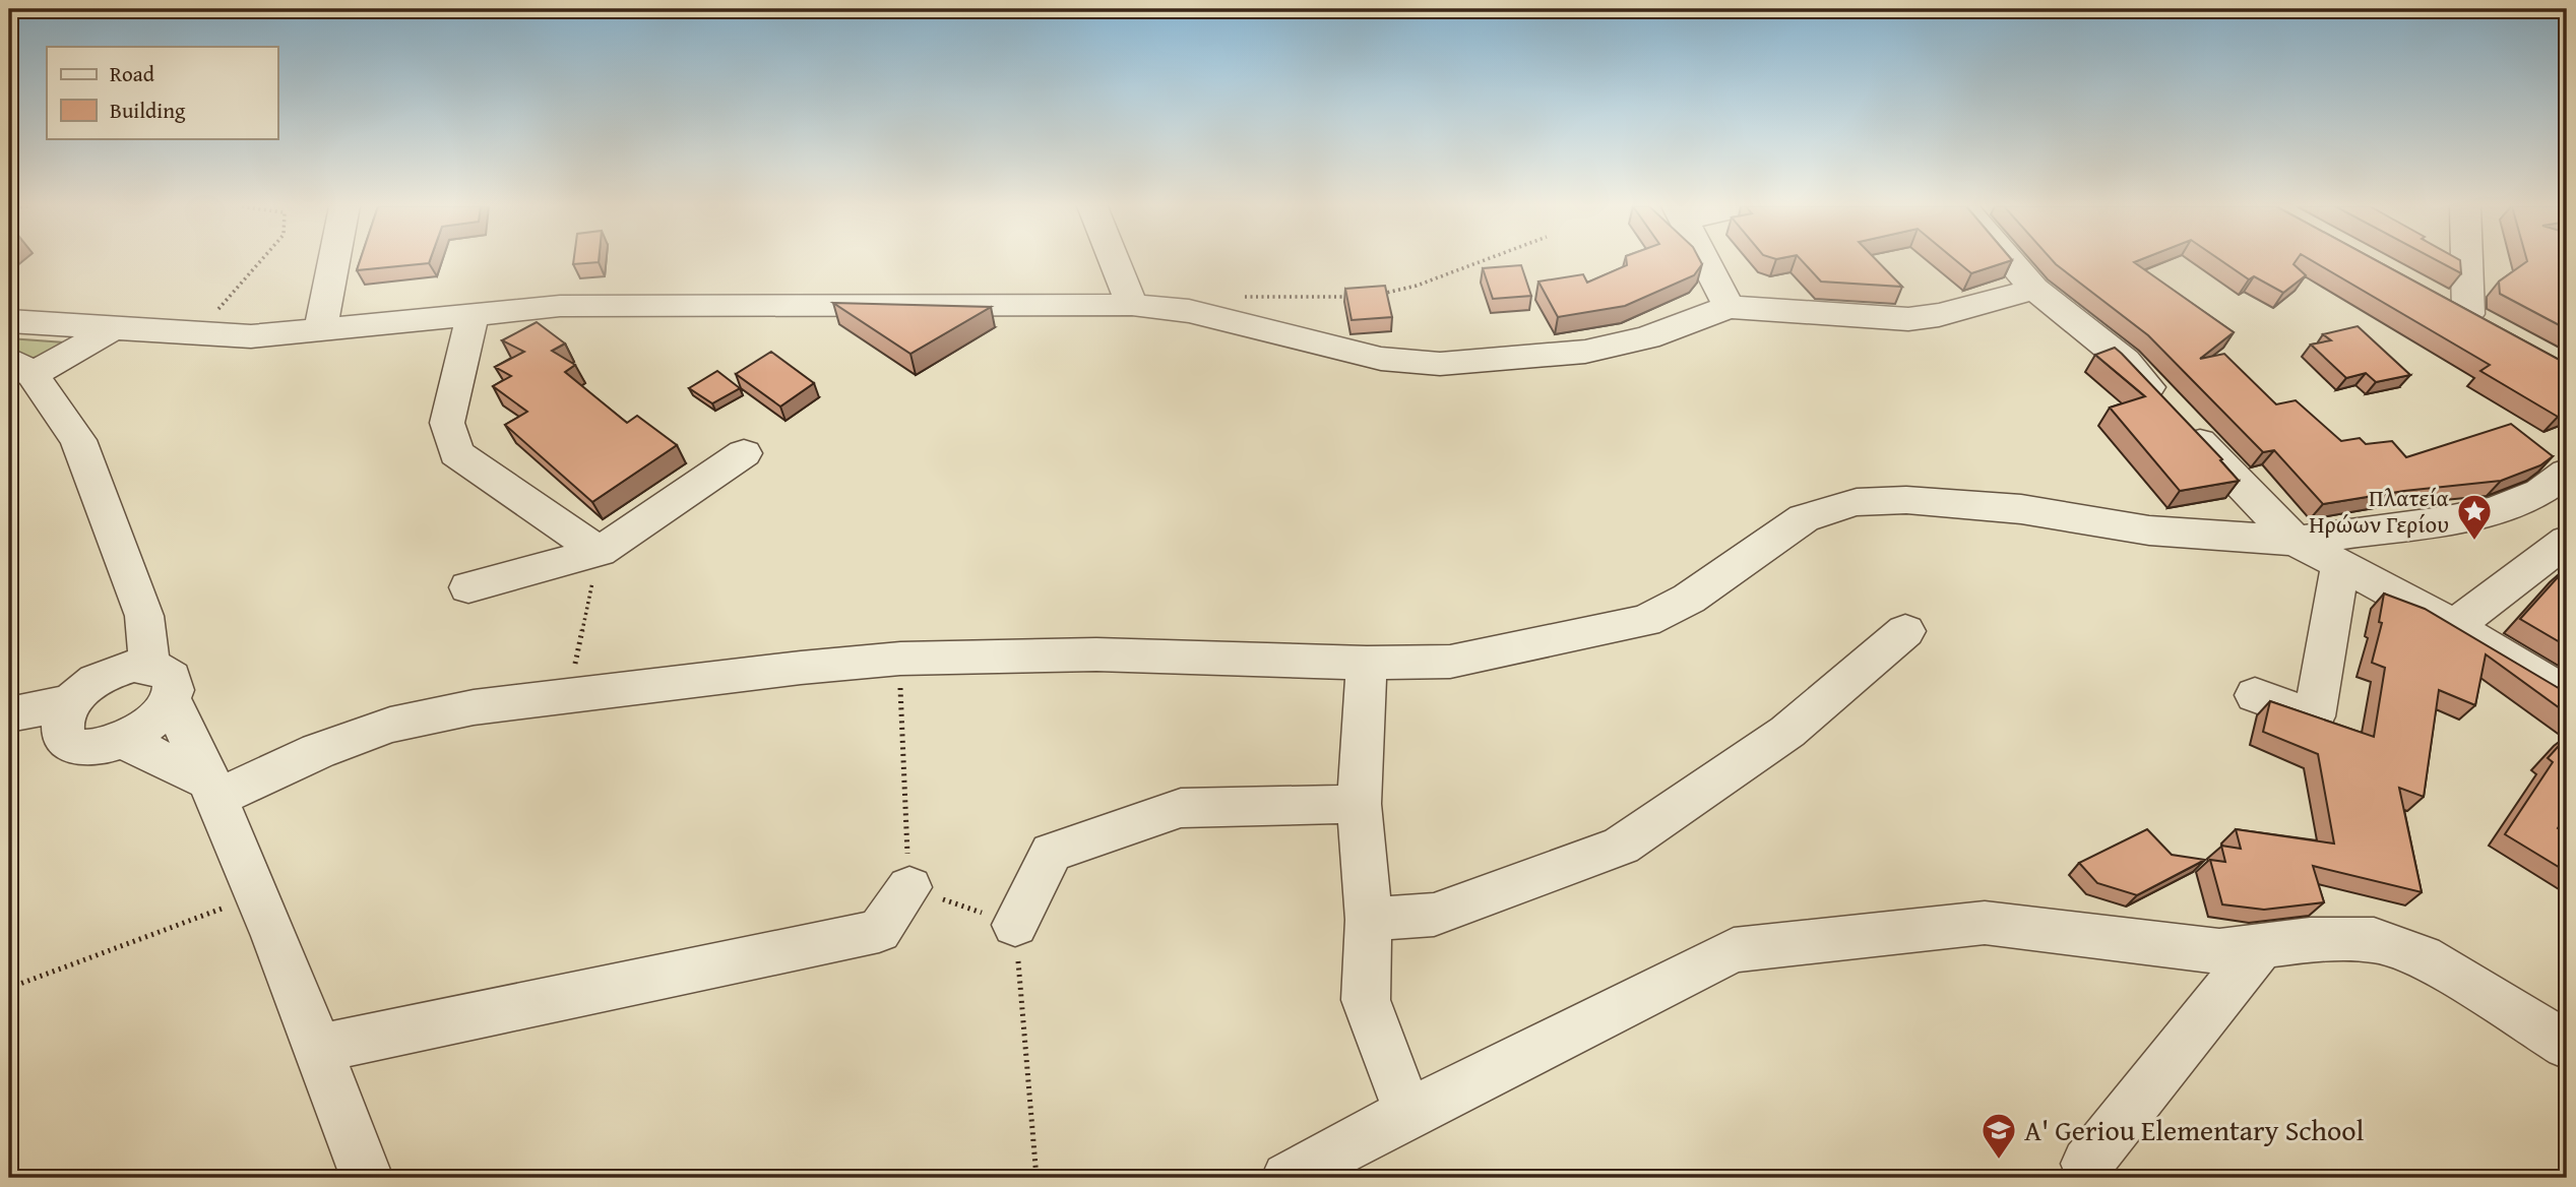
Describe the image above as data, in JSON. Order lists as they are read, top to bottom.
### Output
{
  "places": {
    "place": ["Πλατεία Ηρώων Γερίου"],
    "school or university": ["A' Geriou Elementary School"]
  },
  "legend": ["Road", "Building"]
}
